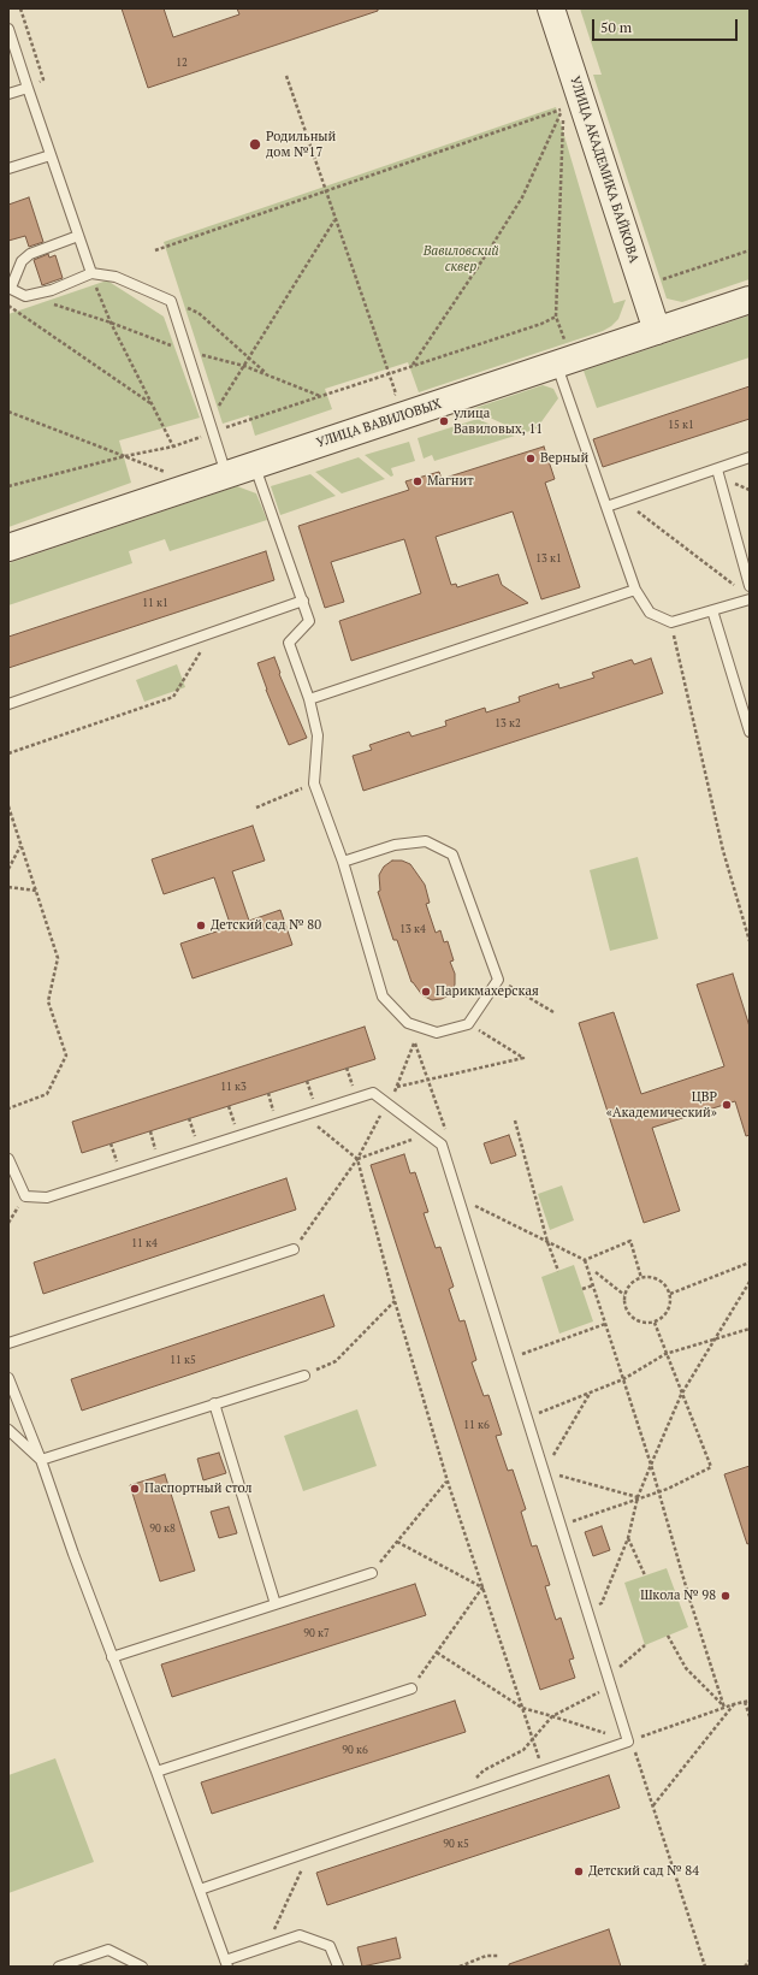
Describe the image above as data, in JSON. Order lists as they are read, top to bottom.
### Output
{
  "streets": {
    "street": ["УЛИЦА АКАДЕМИКА БАЙКОВА", "УЛИЦА ВАВИЛОВЫХ"]
  },
  "crossings": [
    ["УЛИЦА АКАДЕМИКА БАЙКОВА", "УЛИЦА ВАВИЛОВЫХ"]
  ],
  "parks": ["Вавиловский сквер"],
  "places": [
    "Родильный дом №17",
    "улица Вавиловых, 11",
    "Верный",
    "Магнит",
    "Детский сад № 80",
    "Парикмахерская",
    "ЦВР «Академический»",
    "Паспортный стол",
    "Школа № 98",
    "Детский сад № 84"
  ],
  "house_numbers": [
    "12",
    "15 к1",
    "13 к1",
    "11 к1",
    "13 к2",
    "13 к4",
    "11 к3",
    "11 к4",
    "11 к5",
    "11 к6",
    "90 к8",
    "90 к7",
    "90 к6",
    "90 к5"
  ],
  "scale_bar": "50 m"
}
